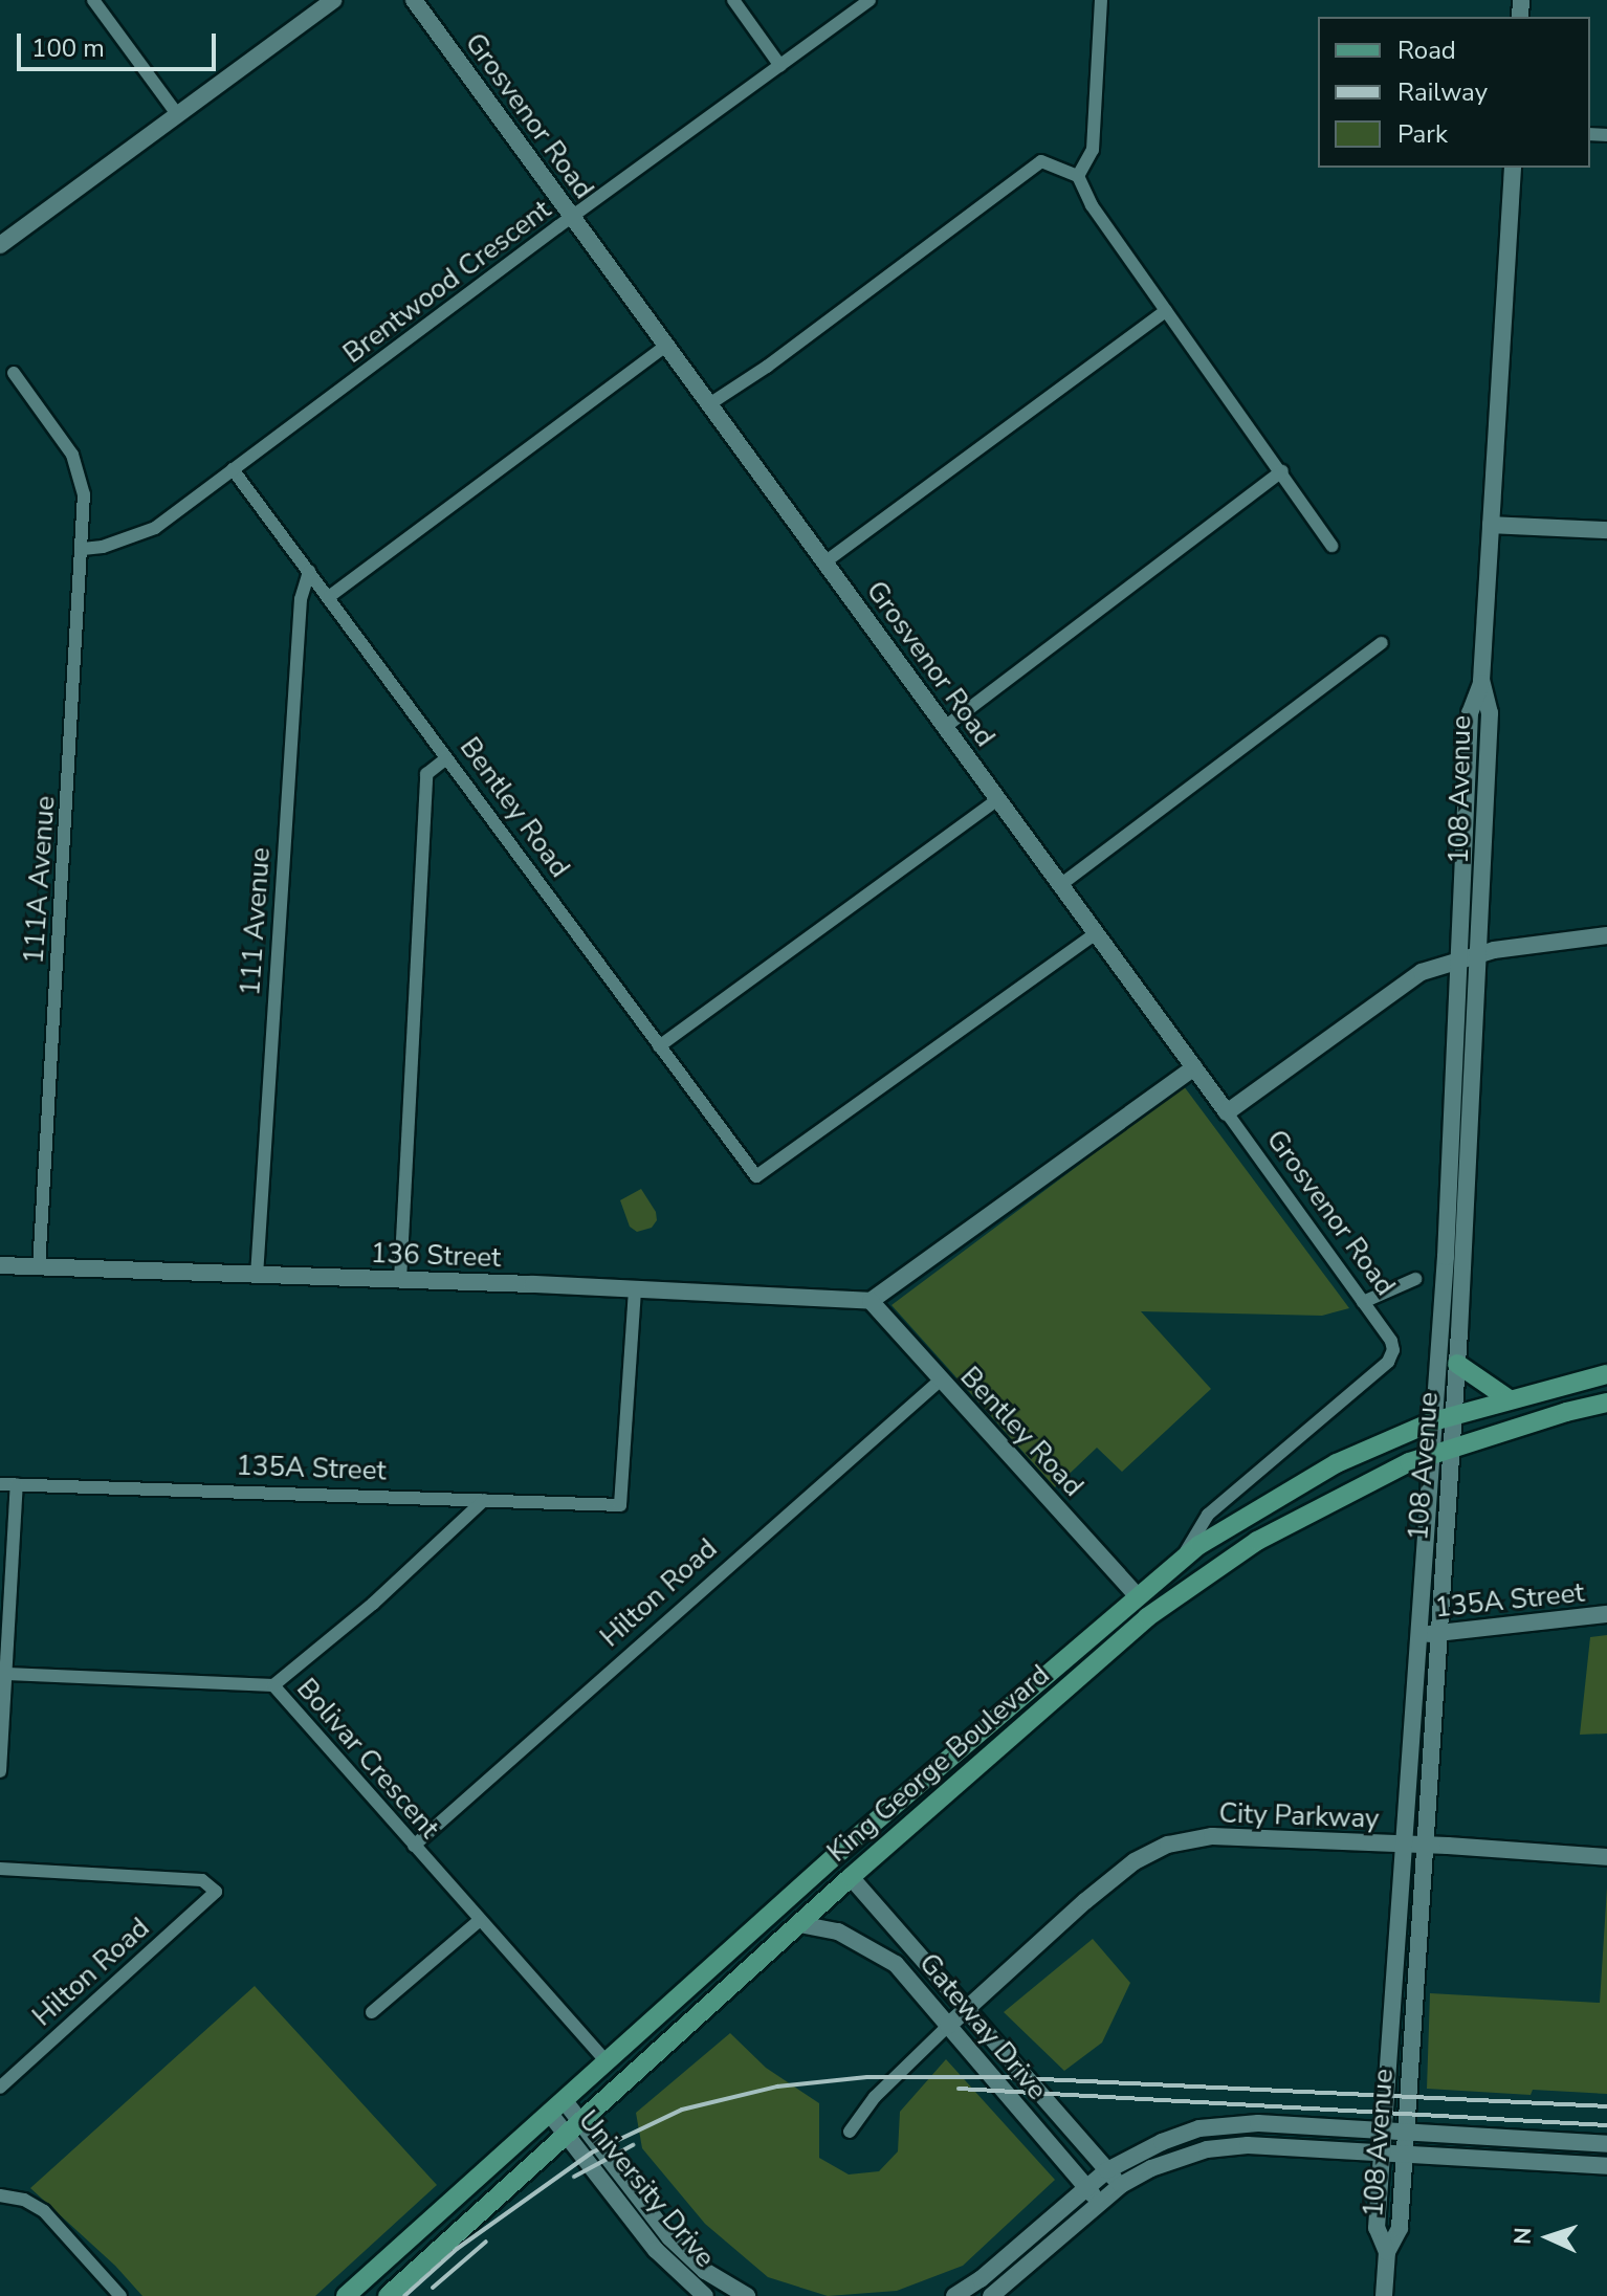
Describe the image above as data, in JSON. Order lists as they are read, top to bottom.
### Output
{
  "streets": {
    "main road": [
      "Grosvenor Road",
      "108 Avenue",
      "Bentley Road",
      "136 Street",
      "135A Street",
      "King George Boulevard",
      "City Parkway",
      "Gateway Drive",
      "University Drive"
    ],
    "street": [
      "Brentwood Crescent",
      "111A Avenue",
      "111 Avenue",
      "Hilton Road",
      "Bolivar Crescent"
    ]
  },
  "crossings": [
    ["Grosvenor Road", "Brentwood Crescent"],
    ["Grosvenor Road", "Bentley Road"],
    ["Grosvenor Road", "King George Boulevard"],
    ["Brentwood Crescent", "Bentley Road"],
    ["Brentwood Crescent", "111A Avenue"],
    ["108 Avenue", "135A Street"],
    ["108 Avenue", "King George Boulevard"],
    ["108 Avenue", "City Parkway"],
    ["Bentley Road", "111 Avenue"],
    ["Bentley Road", "136 Street"],
    ["Bentley Road", "Hilton Road"],
    ["Bentley Road", "King George Boulevard"],
    ["111A Avenue", "136 Street"],
    ["111 Avenue", "136 Street"],
    ["136 Street", "135A Street"],
    ["Hilton Road", "Bolivar Crescent"],
    ["Bolivar Crescent", "King George Boulevard"],
    ["King George Boulevard", "Gateway Drive"],
    ["King George Boulevard", "University Drive"],
    ["City Parkway", "Gateway Drive"]
  ],
  "legend": ["Road", "Railway", "Park"],
  "scale_bar": "100 m",
  "north": "left"
}
